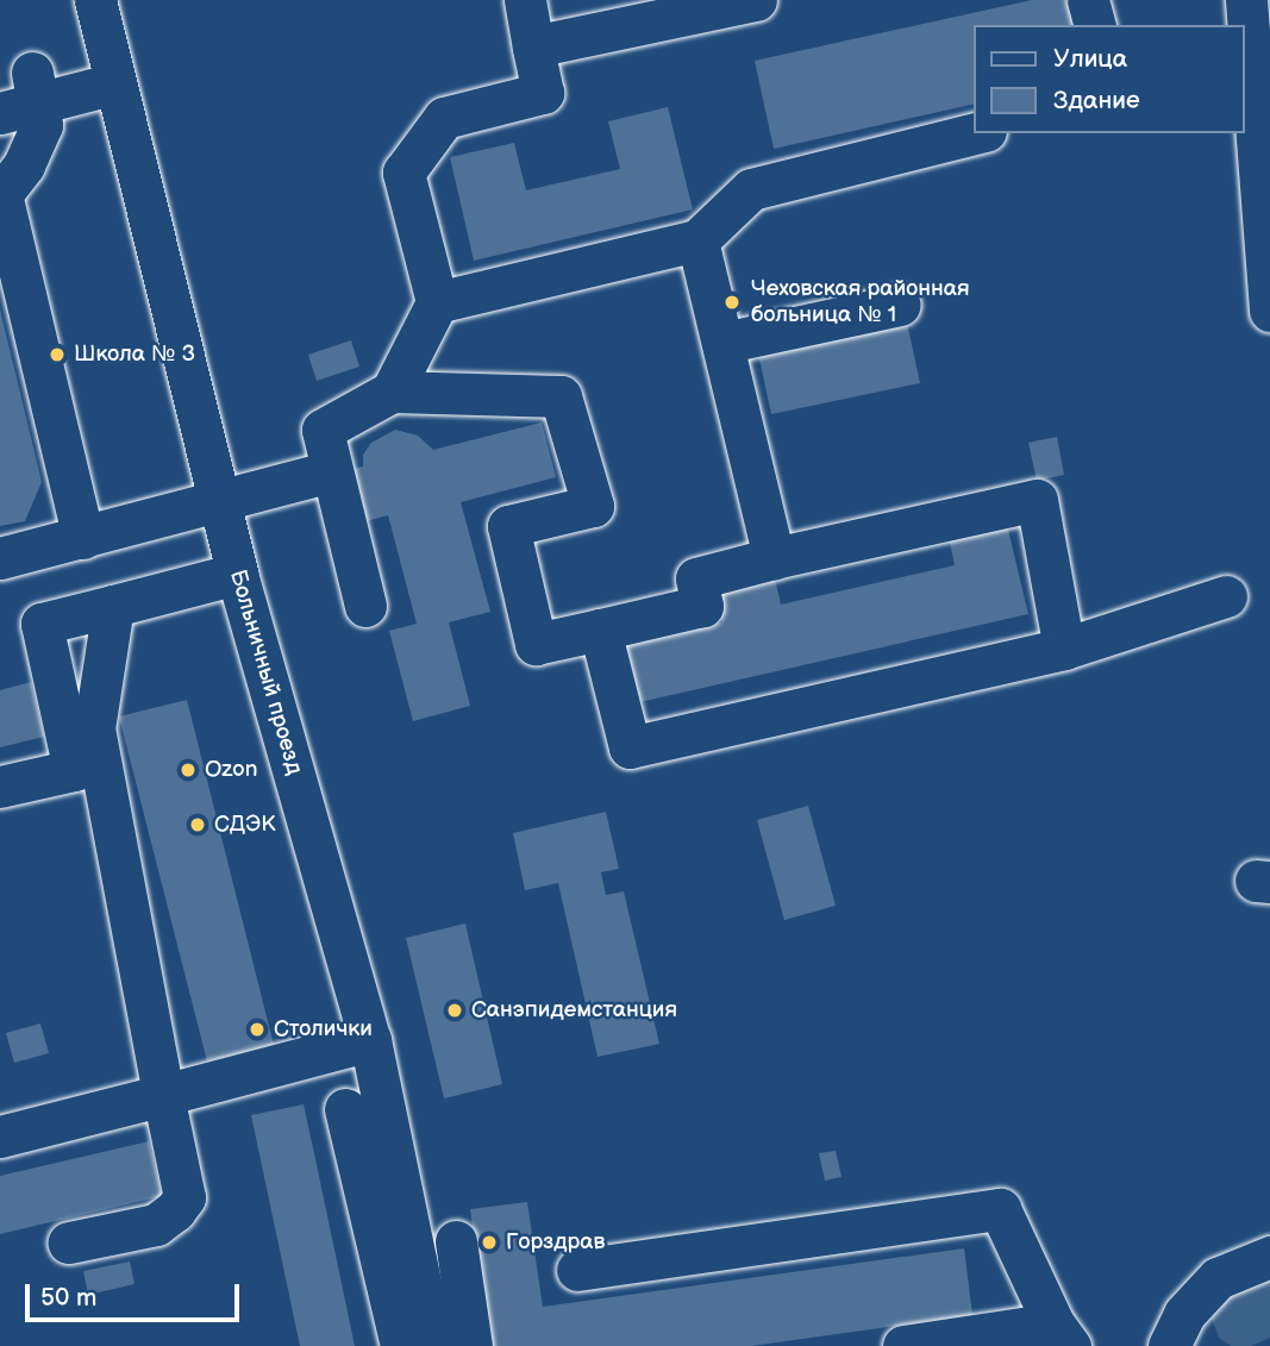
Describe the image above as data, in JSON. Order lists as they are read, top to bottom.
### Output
{
  "streets": {
    "street": ["Больничный проезд"]
  },
  "places": [
    "Чеховская районная больница № 1",
    "Школа № 3",
    "Ozon",
    "СДЭК",
    "Санэпидемстанция",
    "Столички",
    "Горздрав"
  ],
  "legend": ["Улица", "Здание"],
  "scale_bar": "50 m"
}
